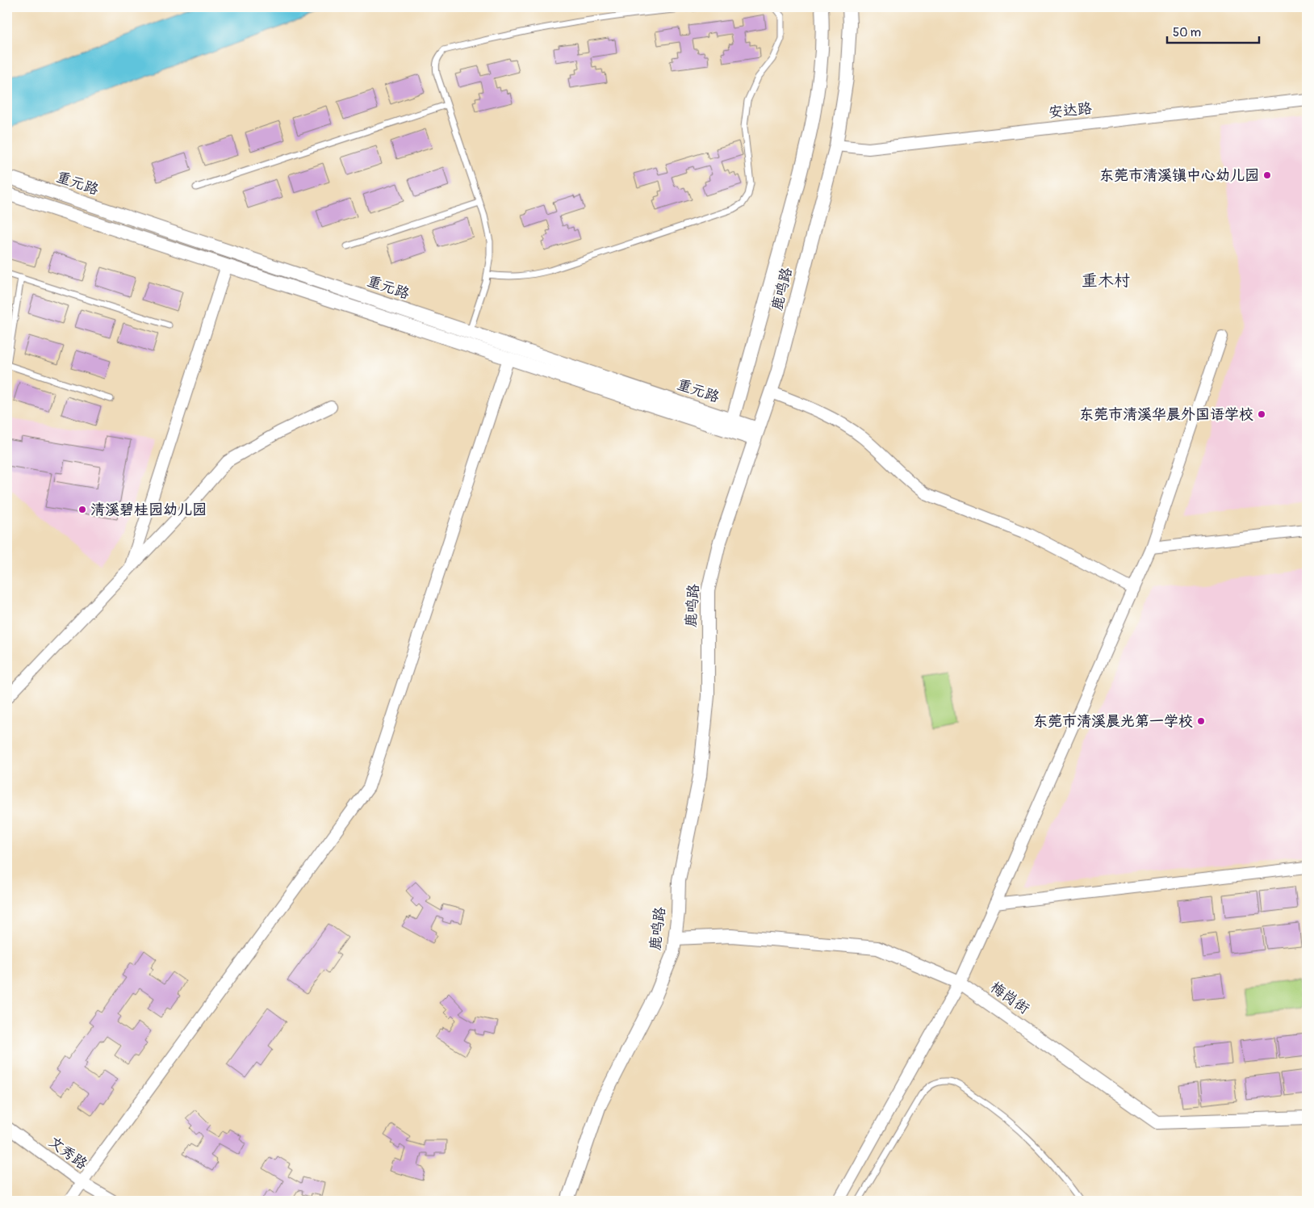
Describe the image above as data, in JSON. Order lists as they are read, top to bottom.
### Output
{
  "streets": {
    "street": [
      "安达路",
      "重元路",
      "鹿鸣路",
      "梅岗街",
      "文秀路"
    ]
  },
  "crossings": [
    ["安达路", "鹿鸣路"],
    ["重元路", "鹿鸣路"],
    ["鹿鸣路", "梅岗街"]
  ],
  "districts": ["重木村"],
  "places": [
    "东莞市清溪镇中心幼儿园",
    "东莞市清溪华晨外国语学校",
    "清溪碧桂园幼儿园",
    "东莞市清溪晨光第一学校"
  ],
  "scale_bar": "50 m"
}
